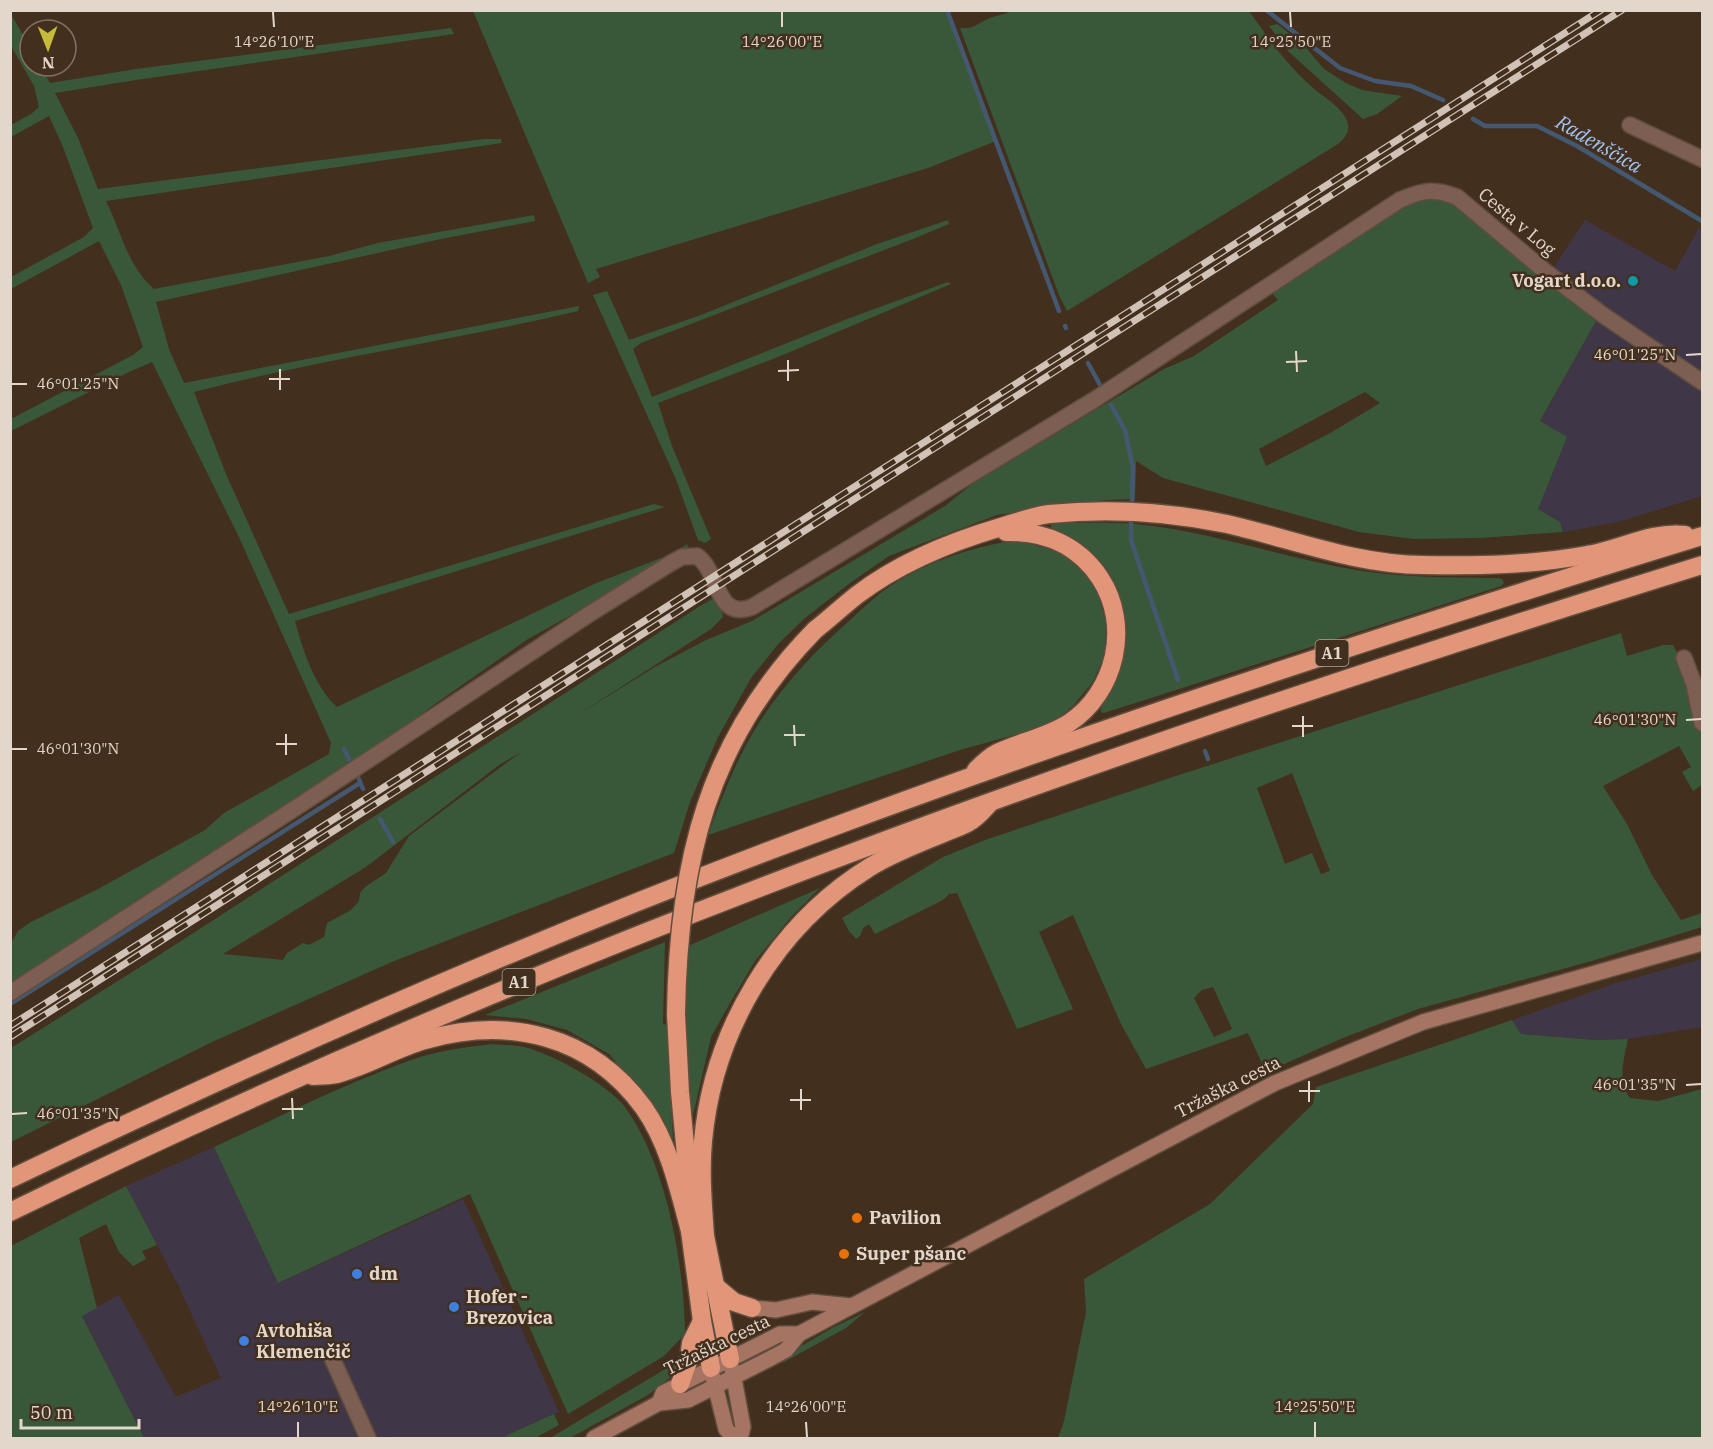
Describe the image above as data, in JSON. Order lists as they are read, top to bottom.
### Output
{
  "streets": {
    "highway": ["A1"],
    "main road": ["Tržaška cesta"],
    "street": ["Cesta v Log"]
  },
  "water": ["Radenščica"],
  "places": [
    "Vogart d.o.o.",
    "Pavilion",
    "Super pšanc",
    "dm",
    "Hofer - Brezovica",
    "Avtohiša Klemenčič"
  ],
  "scale_bar": "50 m",
  "north": "bottom",
  "coordinates": [
    "14°26'10\"E",
    "14°26'00\"E",
    "14°25'50\"E",
    "46°01'25\"N",
    "46°01'30\"N",
    "46°01'35\"N"
  ]
}
